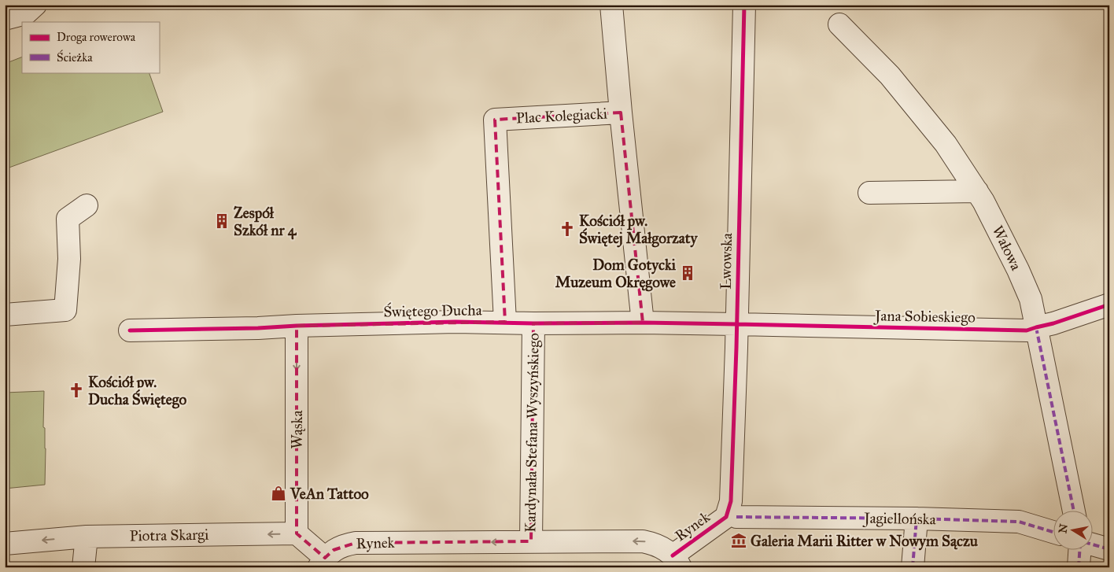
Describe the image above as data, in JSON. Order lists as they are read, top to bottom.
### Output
{
  "streets": {
    "street": [
      "Plac Kolegiacki",
      "Wałowa",
      "Lwowska",
      "Świętego Ducha",
      "Jana Sobieskiego",
      "Wąska",
      "Kardynała Stefana Wyszyńskiego",
      "Jagiellońska",
      "Rynek",
      "Piotra Skargi"
    ]
  },
  "crossings": [
    ["Plac Kolegiacki", "Świętego Ducha"],
    ["Wałowa", "Jana Sobieskiego"],
    ["Lwowska", "Świętego Ducha"],
    ["Lwowska", "Jana Sobieskiego"],
    ["Lwowska", "Jagiellońska"],
    ["Lwowska", "Rynek"],
    ["Świętego Ducha", "Jana Sobieskiego"],
    ["Świętego Ducha", "Wąska"],
    ["Świętego Ducha", "Kardynała Stefana Wyszyńskiego"],
    ["Wąska", "Piotra Skargi"],
    ["Kardynała Stefana Wyszyńskiego", "Rynek"],
    ["Jagiellońska", "Rynek"]
  ],
  "one_way": ["Wąska", "Rynek", "Piotra Skargi"],
  "places": {
    "building": ["Zespół Szkół nr 4", "Dom Gotycki Muzeum Okręgowe"],
    "church": ["Kościół pw. Świętej Małgorzaty", "Kościół pw. Ducha Świętego"],
    "shop": ["VeAn Tattoo"],
    "museum": ["Galeria Marii Ritter w Nowym Sączu"]
  },
  "legend": ["Droga rowerowa", "Ścieżka"],
  "north": "left"
}
